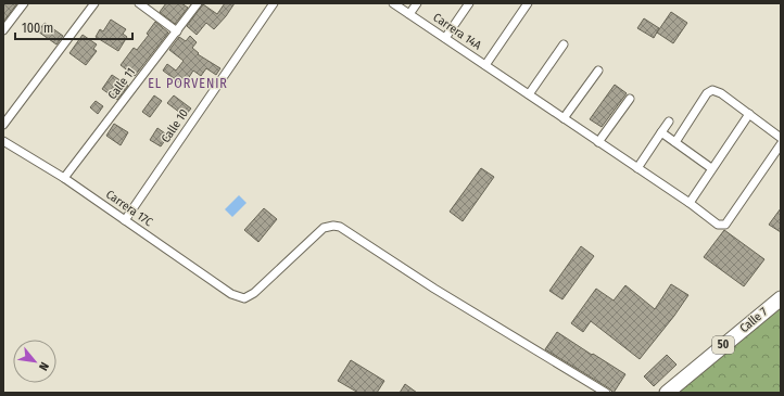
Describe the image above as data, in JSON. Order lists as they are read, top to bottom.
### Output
{
  "streets": {
    "highway": ["Calle 7", "50"],
    "street": [
      "Carrera 14A",
      "Calle 11",
      "Calle 10",
      "Carrera 17C"
    ]
  },
  "crossings": [
    ["Calle 11", "Carrera 17C"],
    ["Calle 10", "Carrera 17C"]
  ],
  "districts": ["EL PORVENIR"],
  "scale_bar": "100 m",
  "north": "bottom right"
}
